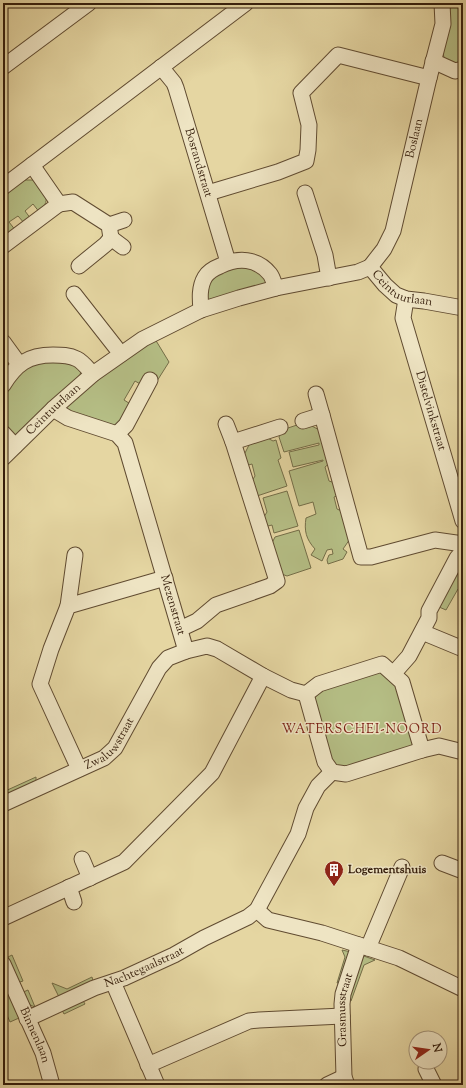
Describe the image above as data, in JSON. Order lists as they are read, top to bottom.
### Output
{
  "streets": {
    "street": [
      "Boslaan",
      "Bosrandstraat",
      "Ceintuurlaan",
      "Distelvinkstraat",
      "Mezenstraat",
      "Zwaluwstraat",
      "Nachtegaalstraat",
      "Grasmusstraat",
      "Binnenlaan"
    ]
  },
  "crossings": [
    ["Boslaan", "Ceintuurlaan"],
    ["Ceintuurlaan", "Distelvinkstraat"],
    ["Mezenstraat", "Zwaluwstraat"],
    ["Mezenstraat", "Nachtegaalstraat"],
    ["Nachtegaalstraat", "Binnenlaan"]
  ],
  "districts": ["WATERSCHEI-NOORD"],
  "places": {
    "building": ["Logementshuis"]
  },
  "north": "right"
}
